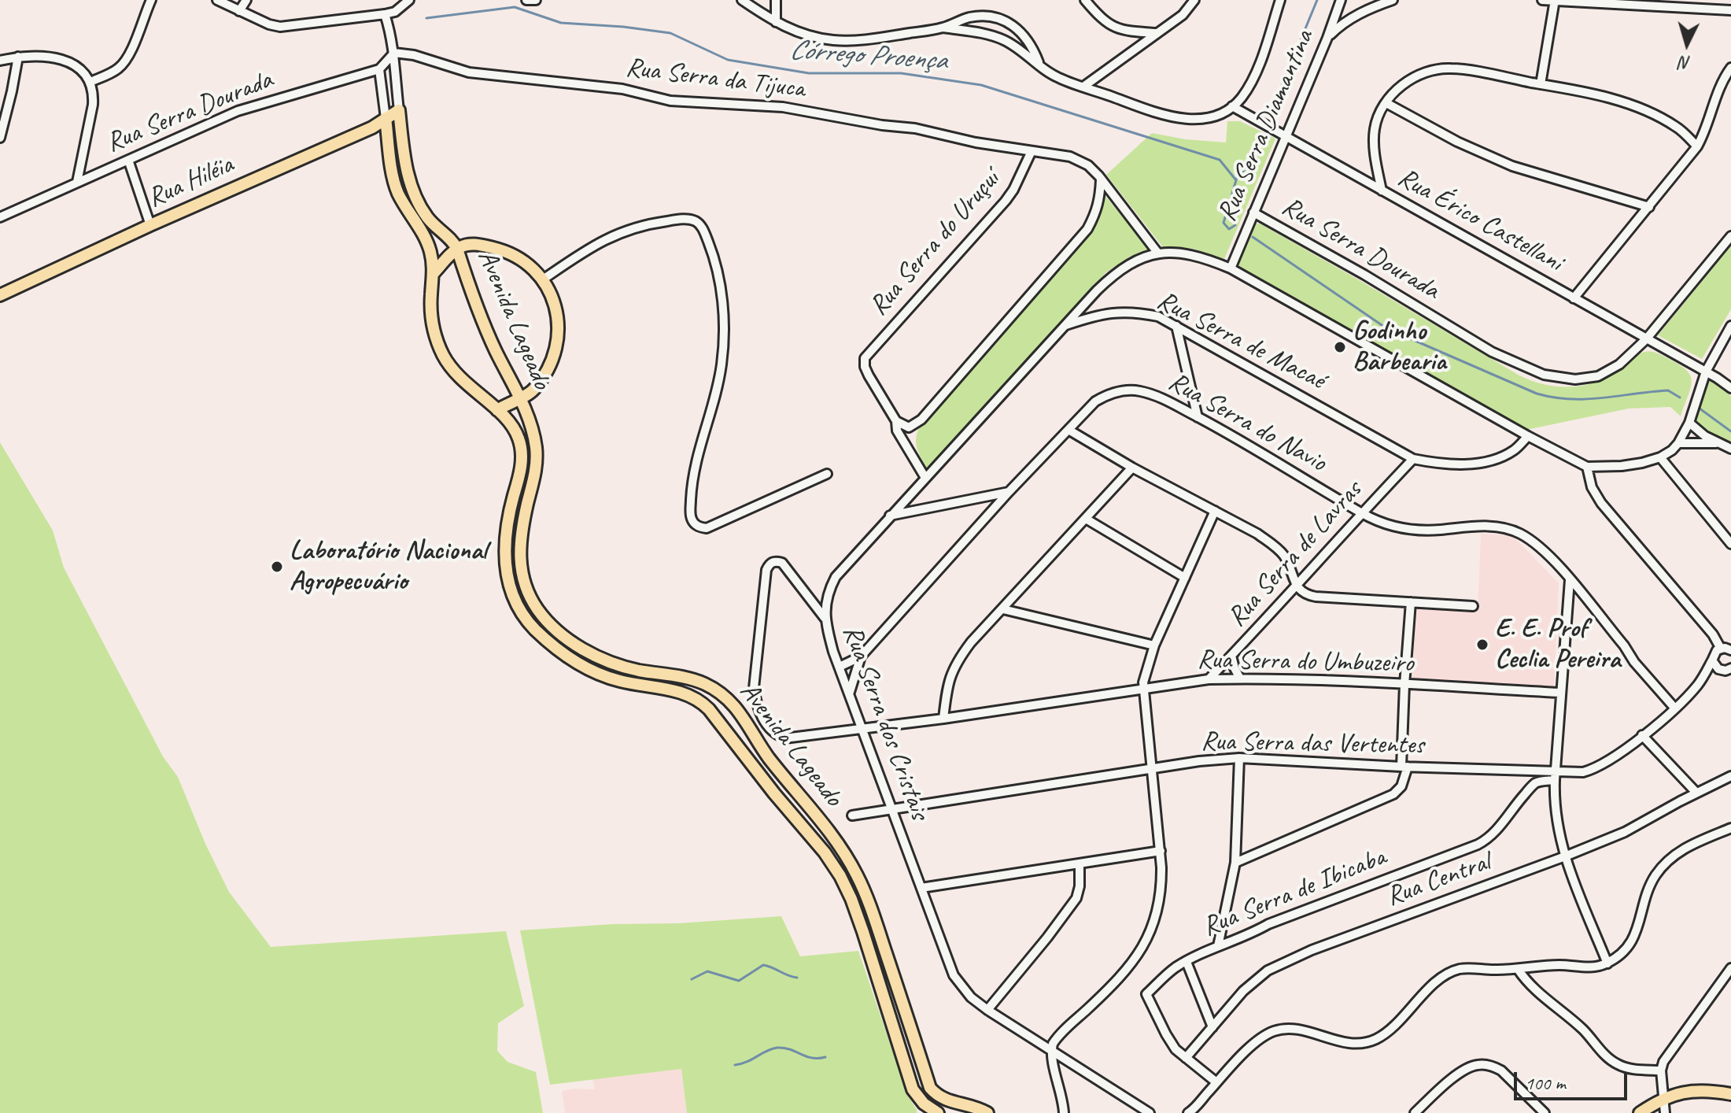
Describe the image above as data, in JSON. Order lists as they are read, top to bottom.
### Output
{
  "streets": {
    "main road": ["Rua Hiléia", "Avenida Lageado"],
    "street": [
      "Rua Serra da Tijuca",
      "Rua Serra Dourada",
      "Rua Serra Diamantina",
      "Rua Érico Castellani",
      "Rua Serra do Uruçuí",
      "Rua Serra de Macaé",
      "Rua Serra do Navio",
      "Rua Serra de Lavras",
      "Rua Serra do Umbuzeiro",
      "Rua Serra dos Cristais",
      "Rua Serra das Vertentes",
      "Rua Central",
      "Rua Serra de Ibicaba"
    ]
  },
  "crossings": [
    ["Rua Serra da Tijuca", "Rua Serra do Uruçuí"],
    ["Rua Serra da Tijuca", "Avenida Lageado"],
    ["Rua Serra Dourada", "Rua Serra Diamantina"],
    ["Rua Serra Dourada", "Rua Érico Castellani"],
    ["Rua Serra Dourada", "Avenida Lageado"],
    ["Rua Serra Diamantina", "Rua Érico Castellani"],
    ["Rua Hiléia", "Avenida Lageado"],
    ["Rua Serra do Uruçuí", "Rua Serra dos Cristais"],
    ["Rua Serra de Macaé", "Rua Serra de Lavras"],
    ["Rua Serra de Macaé", "Rua Serra dos Cristais"],
    ["Rua Serra do Navio", "Rua Serra de Lavras"],
    ["Rua Serra do Navio", "Rua Serra dos Cristais"],
    ["Rua Serra do Navio", "Rua Serra das Vertentes"],
    ["Rua Serra de Lavras", "Rua Serra do Umbuzeiro"],
    ["Rua Serra do Umbuzeiro", "Rua Serra dos Cristais"],
    ["Rua Serra dos Cristais", "Rua Serra das Vertentes"],
    ["Rua Serra das Vertentes", "Rua Serra de Ibicaba"],
    ["Rua Central", "Rua Serra de Ibicaba"]
  ],
  "water": ["Córrego Proença"],
  "places": ["Godinho Barbearia", "Laboratório Nacional Agropecuário", "E. E. Prof Ceclia Pereira"],
  "scale_bar": "100 m",
  "north": "bottom"
}
